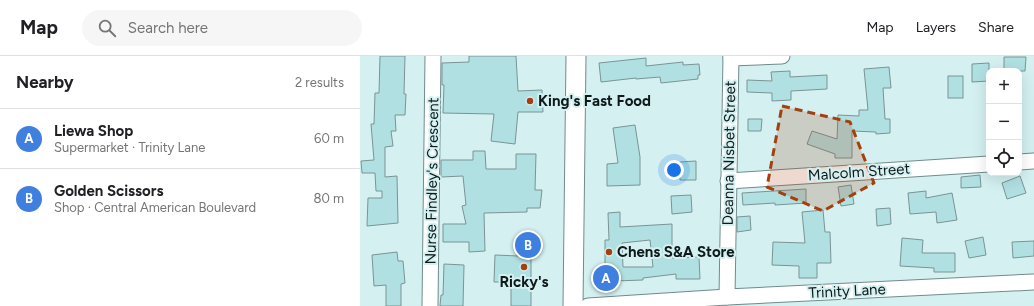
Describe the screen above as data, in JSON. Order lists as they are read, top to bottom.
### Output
{
  "streets": {
    "street": [
      "Deanna Nisbet Street",
      "Malcolm Street",
      "Nurse Findley's Crescent",
      "Trinity Lane"
    ]
  },
  "crossings": [
    ["Deanna Nisbet Street", "Malcolm Street"],
    ["Deanna Nisbet Street", "Trinity Lane"]
  ],
  "places": ["King's Fast Food", "Chens S&A Store", "Ricky's"],
  "page": {
    "header": "Map",
    "search": "Search here",
    "nav": ["Map", "Layers", "Share"],
    "heading": ["Nearby", "2 results"],
    "map_buttons": ["+", "−"],
    "list": [
      {
        "mark": "A",
        "name": "Liewa Shop",
        "note": "Supermarket · Trinity Lane",
        "value": "60 m"
      },
      {
        "mark": "B",
        "name": "Golden Scissors",
        "note": "Shop · Central American Boulevard",
        "value": "80 m"
      }
    ],
    "pins": ["B", "A"]
  }
}
